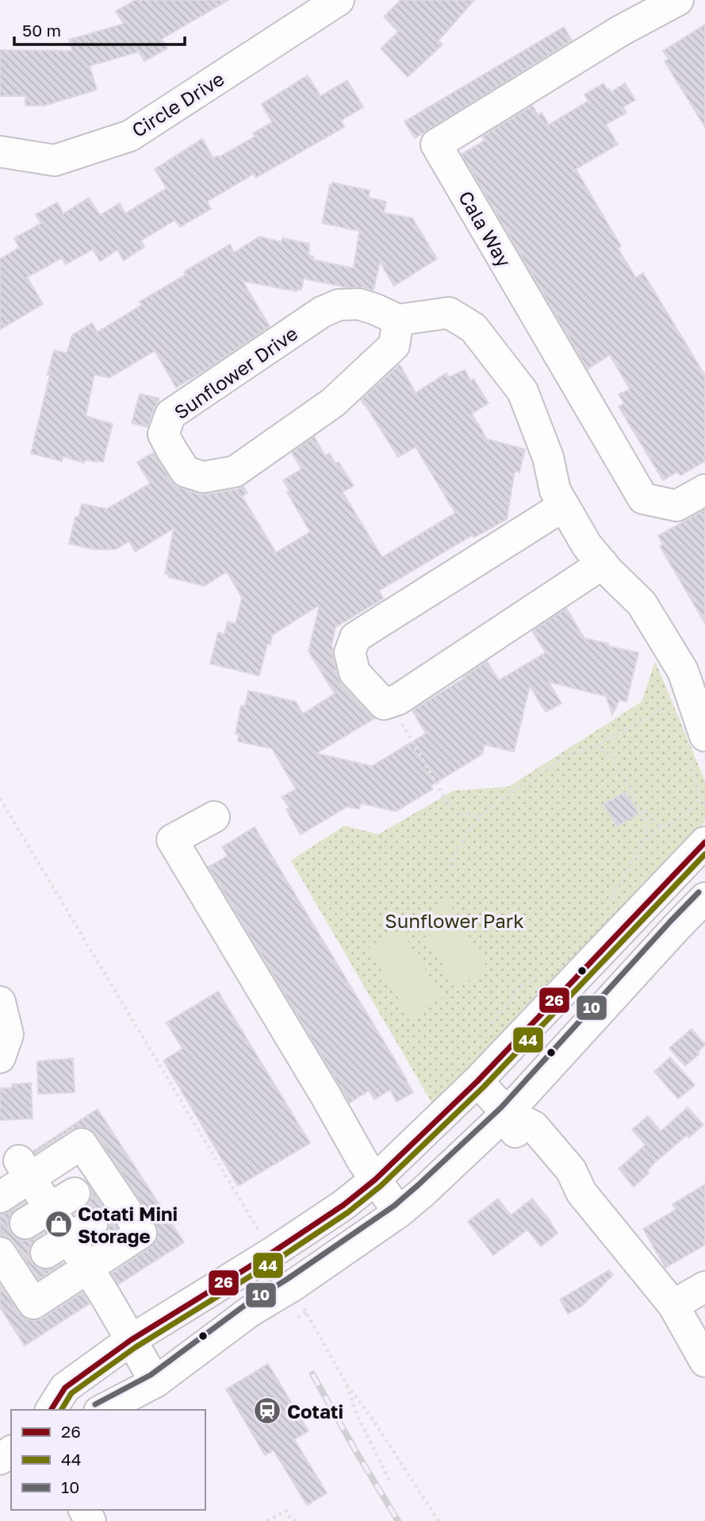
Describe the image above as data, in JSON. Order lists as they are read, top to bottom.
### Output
{
  "streets": {
    "street": ["Circle Drive", "Cala Way", "Sunflower Drive"]
  },
  "parks": ["Sunflower Park"],
  "places": {
    "shop": ["Cotati Mini Storage"],
    "station": ["Cotati"]
  },
  "lines": ["transit line 26", "transit line 44", "transit line 10"],
  "legend": ["26", "44", "10"],
  "scale_bar": "50 m"
}
